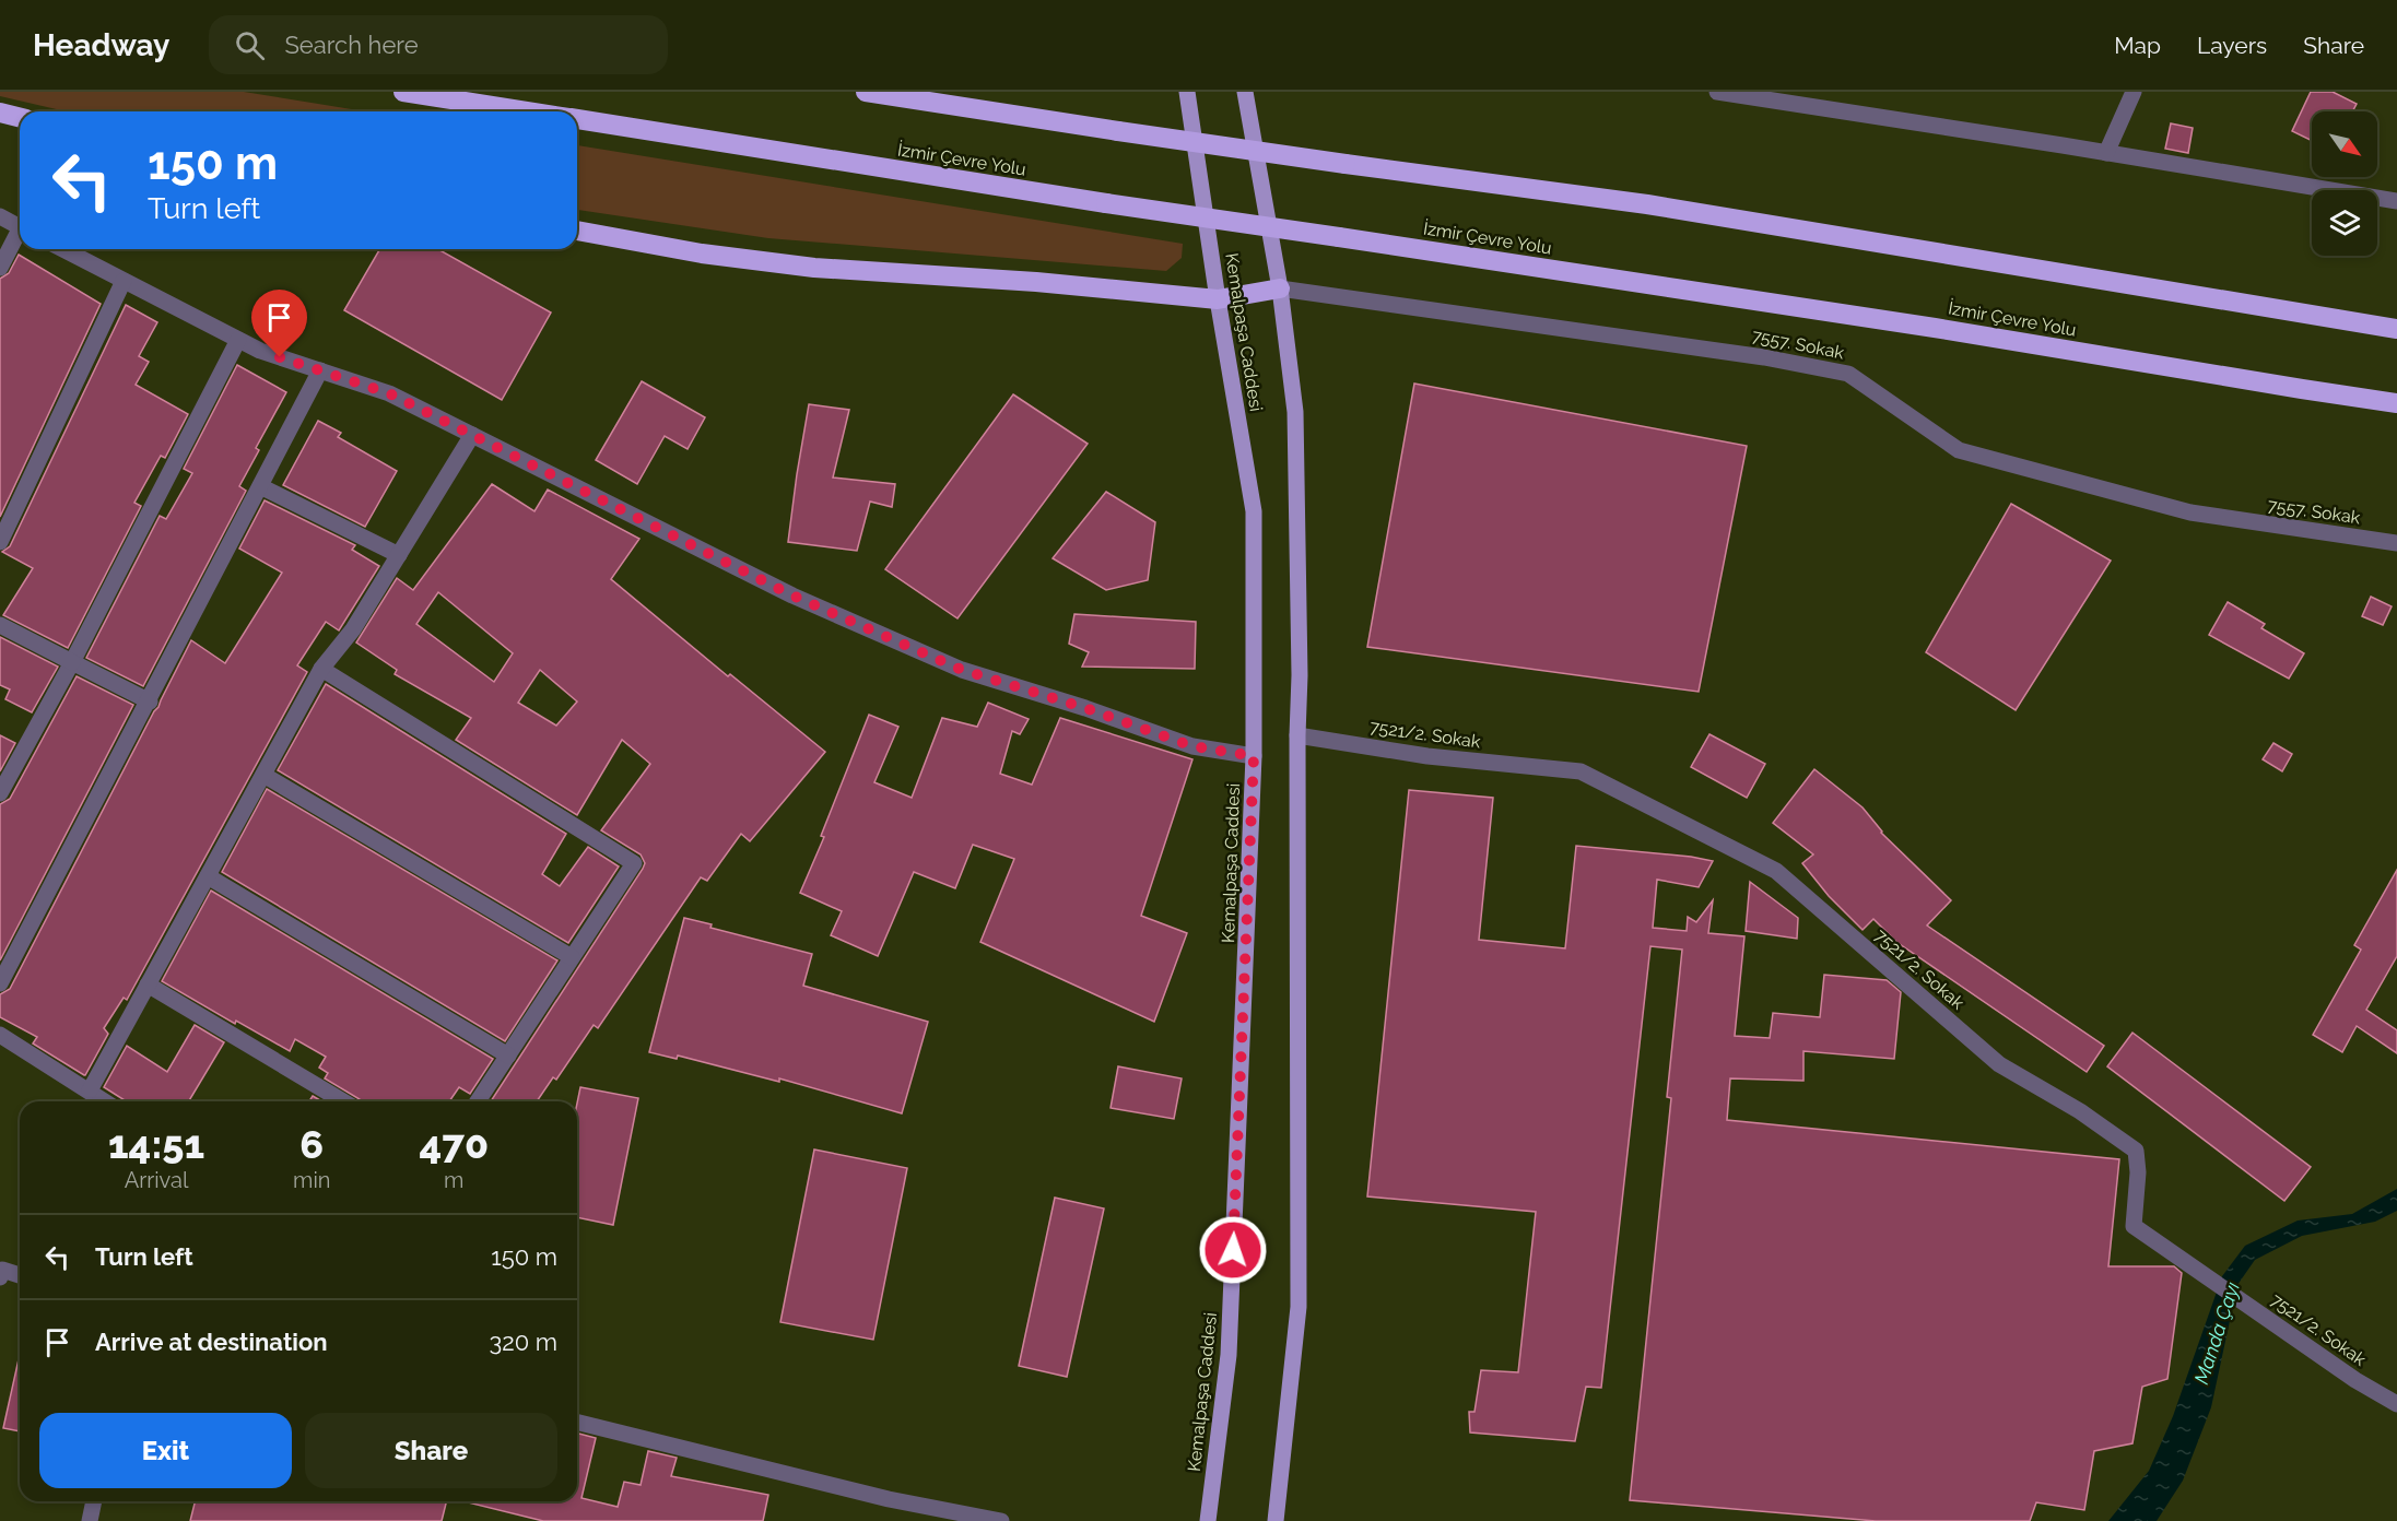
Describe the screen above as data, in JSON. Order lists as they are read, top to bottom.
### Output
{
  "streets": {
    "highway": ["İzmir Çevre Yolu"],
    "main road": ["Kemalpaşa Caddesi"],
    "street": ["7557. Sokak", "7521/2. Sokak"]
  },
  "water": ["Manda Çayı"],
  "north": "bottom right",
  "page": {
    "header": "Headway",
    "search": "Search here",
    "nav": ["Map", "Layers", "Share"],
    "turn": ["150 m", "Turn left"],
    "eta": [
      "14:51",
      "Arrival",
      "6",
      "min",
      "470",
      "m"
    ],
    "list": [
      {
        "name": "Turn left",
        "value": "150 m"
      },
      {
        "name": "Arrive at destination",
        "value": "320 m"
      }
    ],
    "buttons": ["Exit", "Share"]
  }
}
